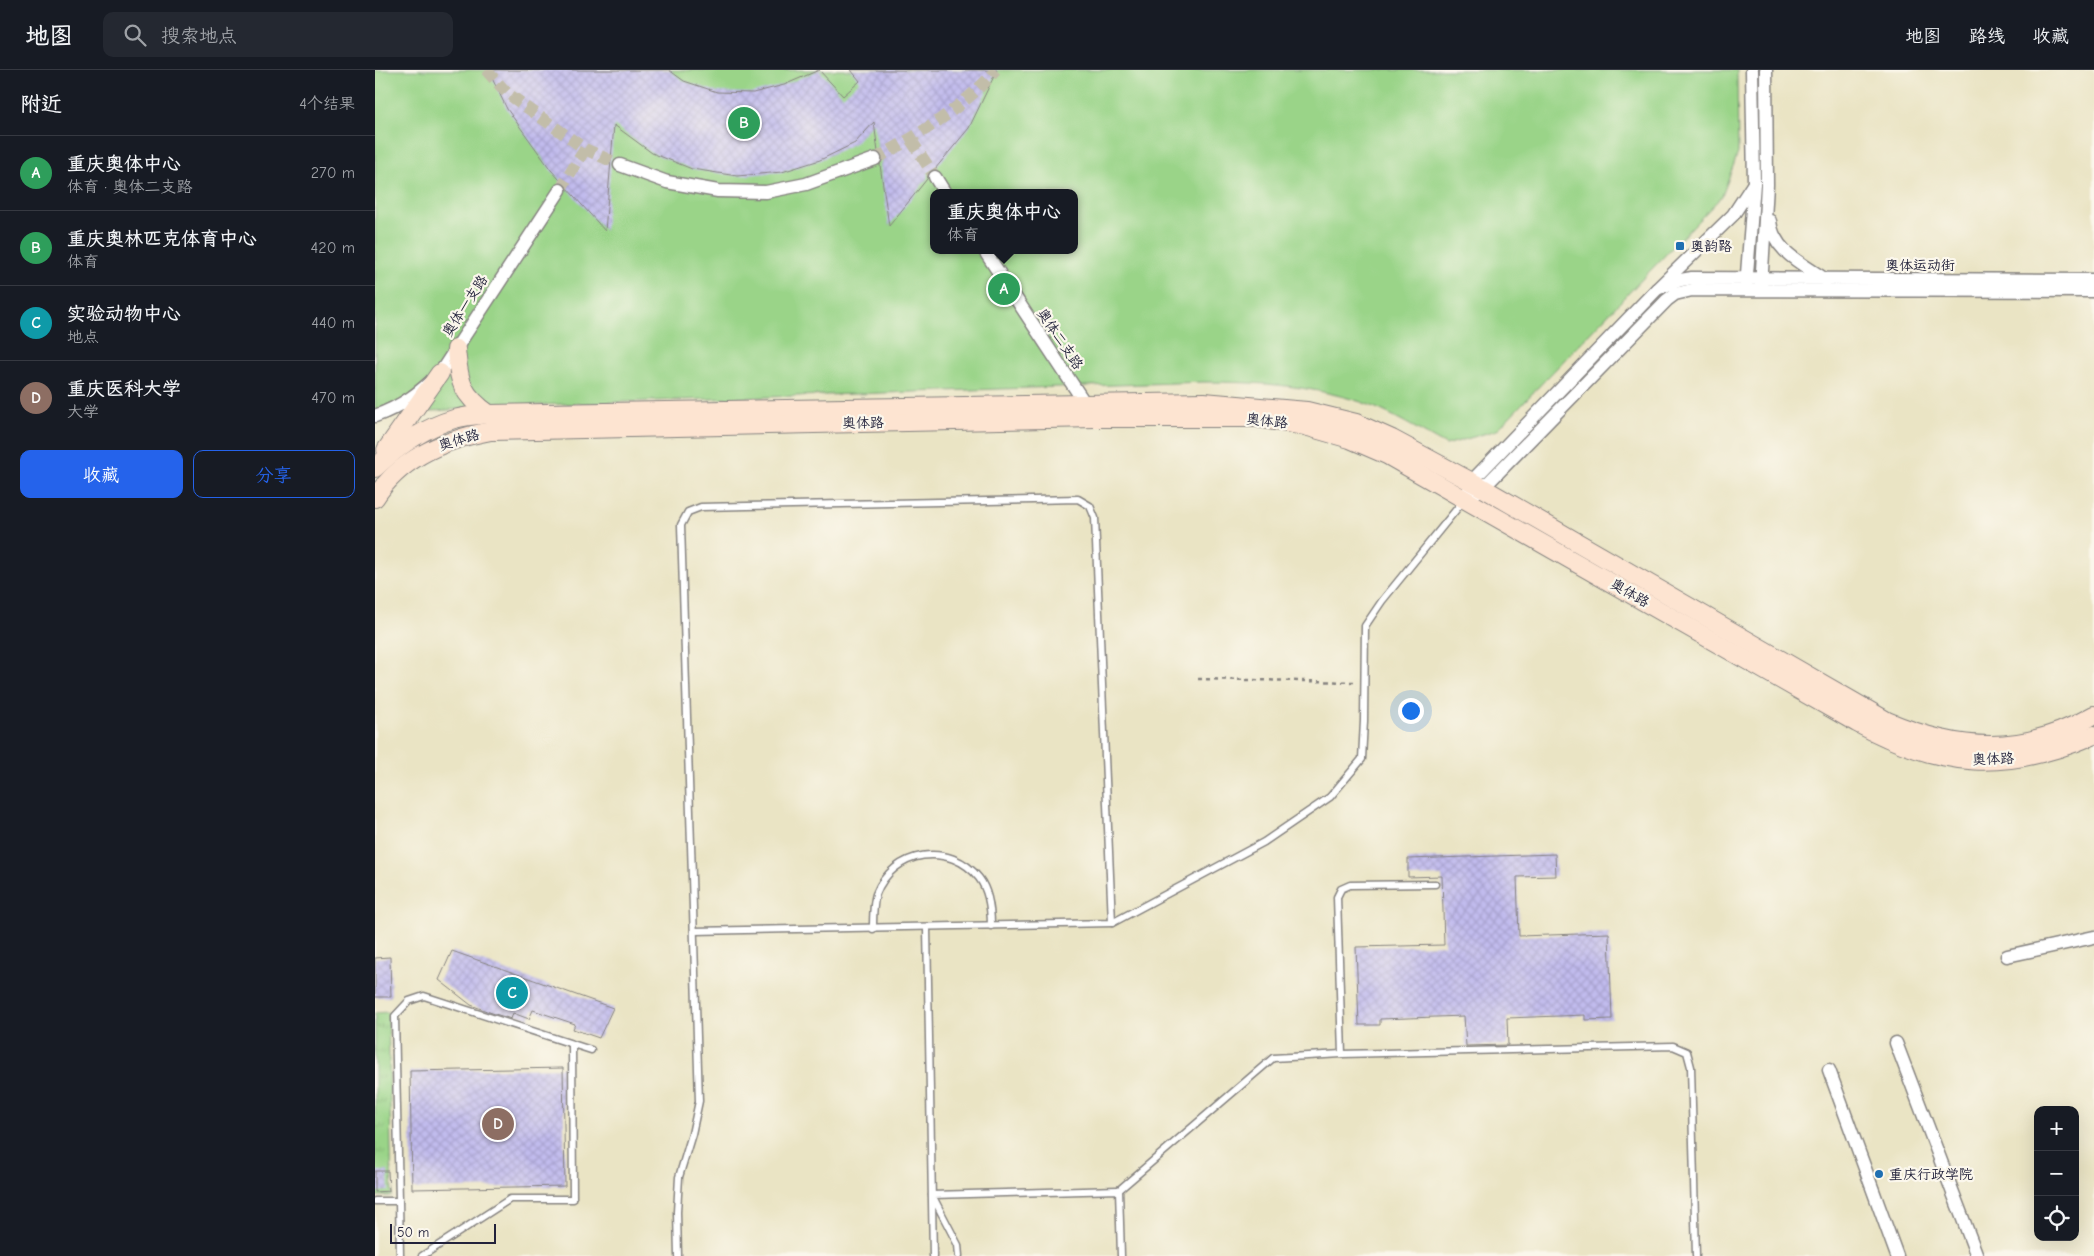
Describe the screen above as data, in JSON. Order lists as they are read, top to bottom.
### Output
{
  "streets": {
    "main road": ["奥体路"],
    "street": ["奥体运动街", "奥体一支路", "奥体二支路"]
  },
  "crossings": [
    ["奥体二支路", "奥体路"]
  ],
  "places": {
    "transit": ["奥韵路"],
    "other": ["重庆行政学院"]
  },
  "scale_bar": "50 m",
  "page": {
    "header": "地图",
    "search": "搜索地点",
    "nav": ["地图", "路线", "收藏"],
    "heading": ["附近", "4个结果"],
    "pins": [
      "B",
      "A",
      "C",
      "D"
    ],
    "list": [
      {
        "mark": "A",
        "name": "重庆奥体中心",
        "note": "体育 · 奥体二支路",
        "value": "270 m"
      },
      {
        "mark": "B",
        "name": "重庆奥林匹克体育中心",
        "note": "体育",
        "value": "420 m"
      },
      {
        "mark": "C",
        "name": "实验动物中心",
        "note": "地点",
        "value": "440 m"
      },
      {
        "mark": "D",
        "name": "重庆医科大学",
        "note": "大学",
        "value": "470 m"
      }
    ],
    "popup": ["重庆奥体中心", "体育"],
    "buttons": ["收藏", "分享"],
    "map_buttons": ["+", "−"],
    "scale": "50 m"
  }
}
